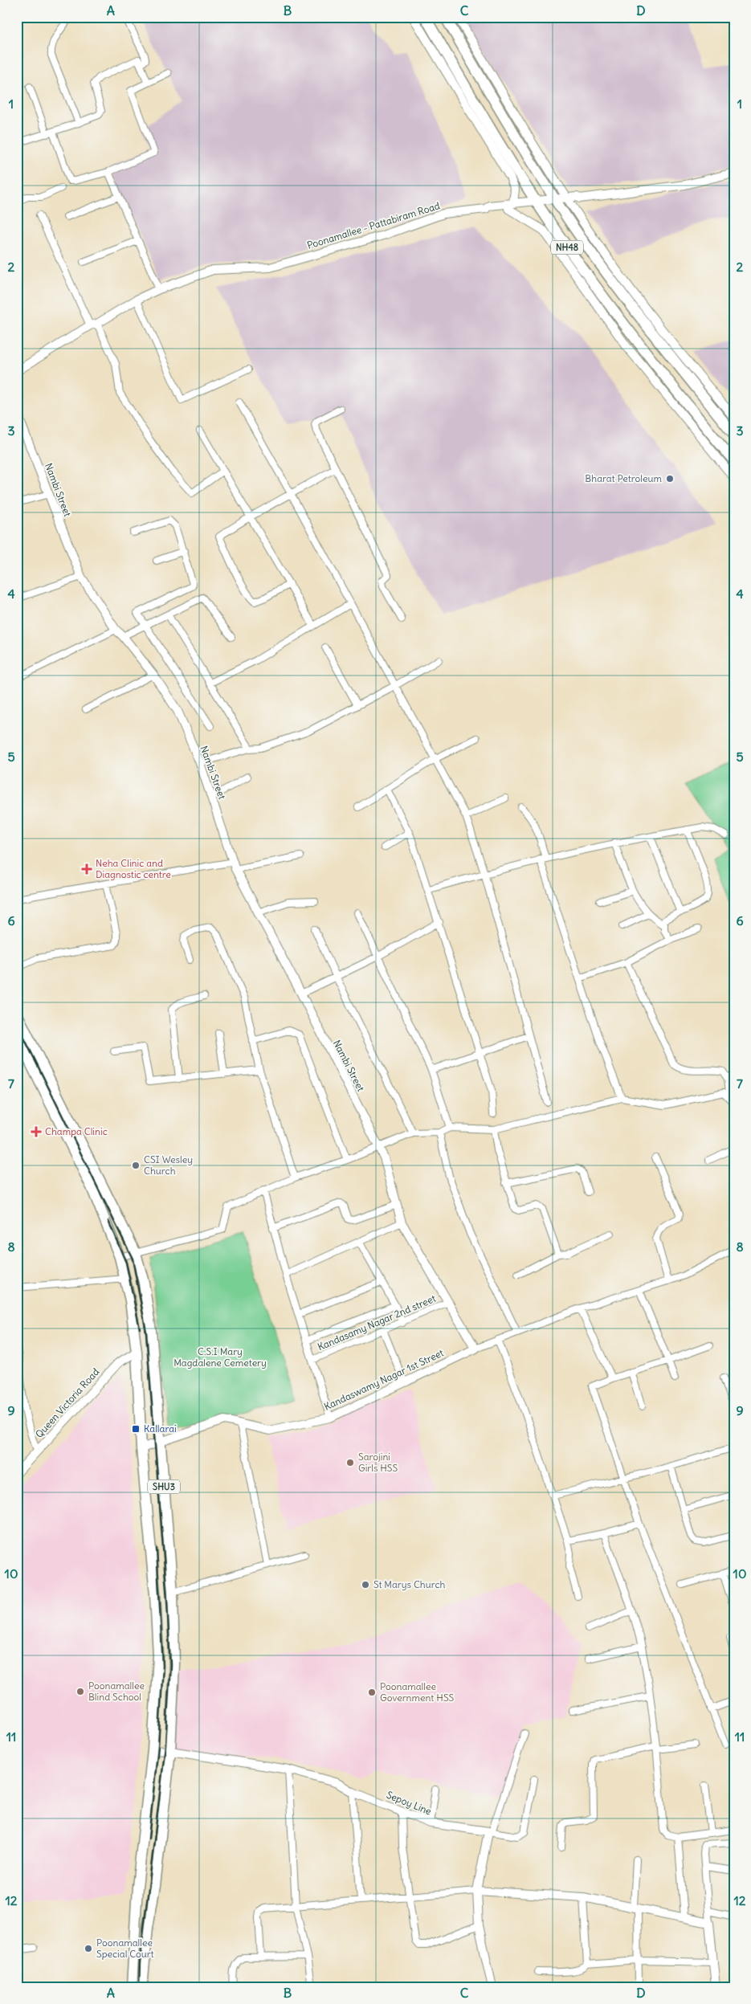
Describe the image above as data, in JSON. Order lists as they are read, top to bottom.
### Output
{
  "streets": {
    "main road": ["NH48", "SHU3"],
    "street": [
      "Poonamallee - Pattabiram Road",
      "Nambi Street",
      "Kandasamy Nagar 2nd street",
      "Kandaswamy Nagar 1st Street",
      "Queen Victoria Road",
      "Sepoy Line"
    ]
  },
  "crossings": [
    ["Poonamallee - Pattabiram Road", "NH48"],
    ["Nambi Street", "Kandasamy Nagar 2nd street"],
    ["Nambi Street", "Kandaswamy Nagar 1st Street"],
    ["Kandaswamy Nagar 1st Street", "SHU3"],
    ["Queen Victoria Road", "SHU3"],
    ["SHU3", "Sepoy Line"]
  ],
  "parks": ["C.S.I Mary Magdalene Cemetery"],
  "places": {
    "other": [
      "Bharat Petroleum",
      "CSI Wesley Church",
      "Sarojini Girls HSS",
      "St Marys Church",
      "Poonamallee Blind School",
      "Poonamallee Government HSS",
      "Poonamallee Special Court"
    ],
    "health": ["Neha Clinic and Diagnostic centre", "Champa Clinic"],
    "transit": ["Kallarai"]
  },
  "grid": {
    "columns": [
      "A",
      "B",
      "C",
      "D"
    ],
    "rows": [
      "1",
      "2",
      "3",
      "4",
      "5",
      "6",
      "7",
      "8",
      "9",
      "10",
      "11",
      "12"
    ]
  }
}
